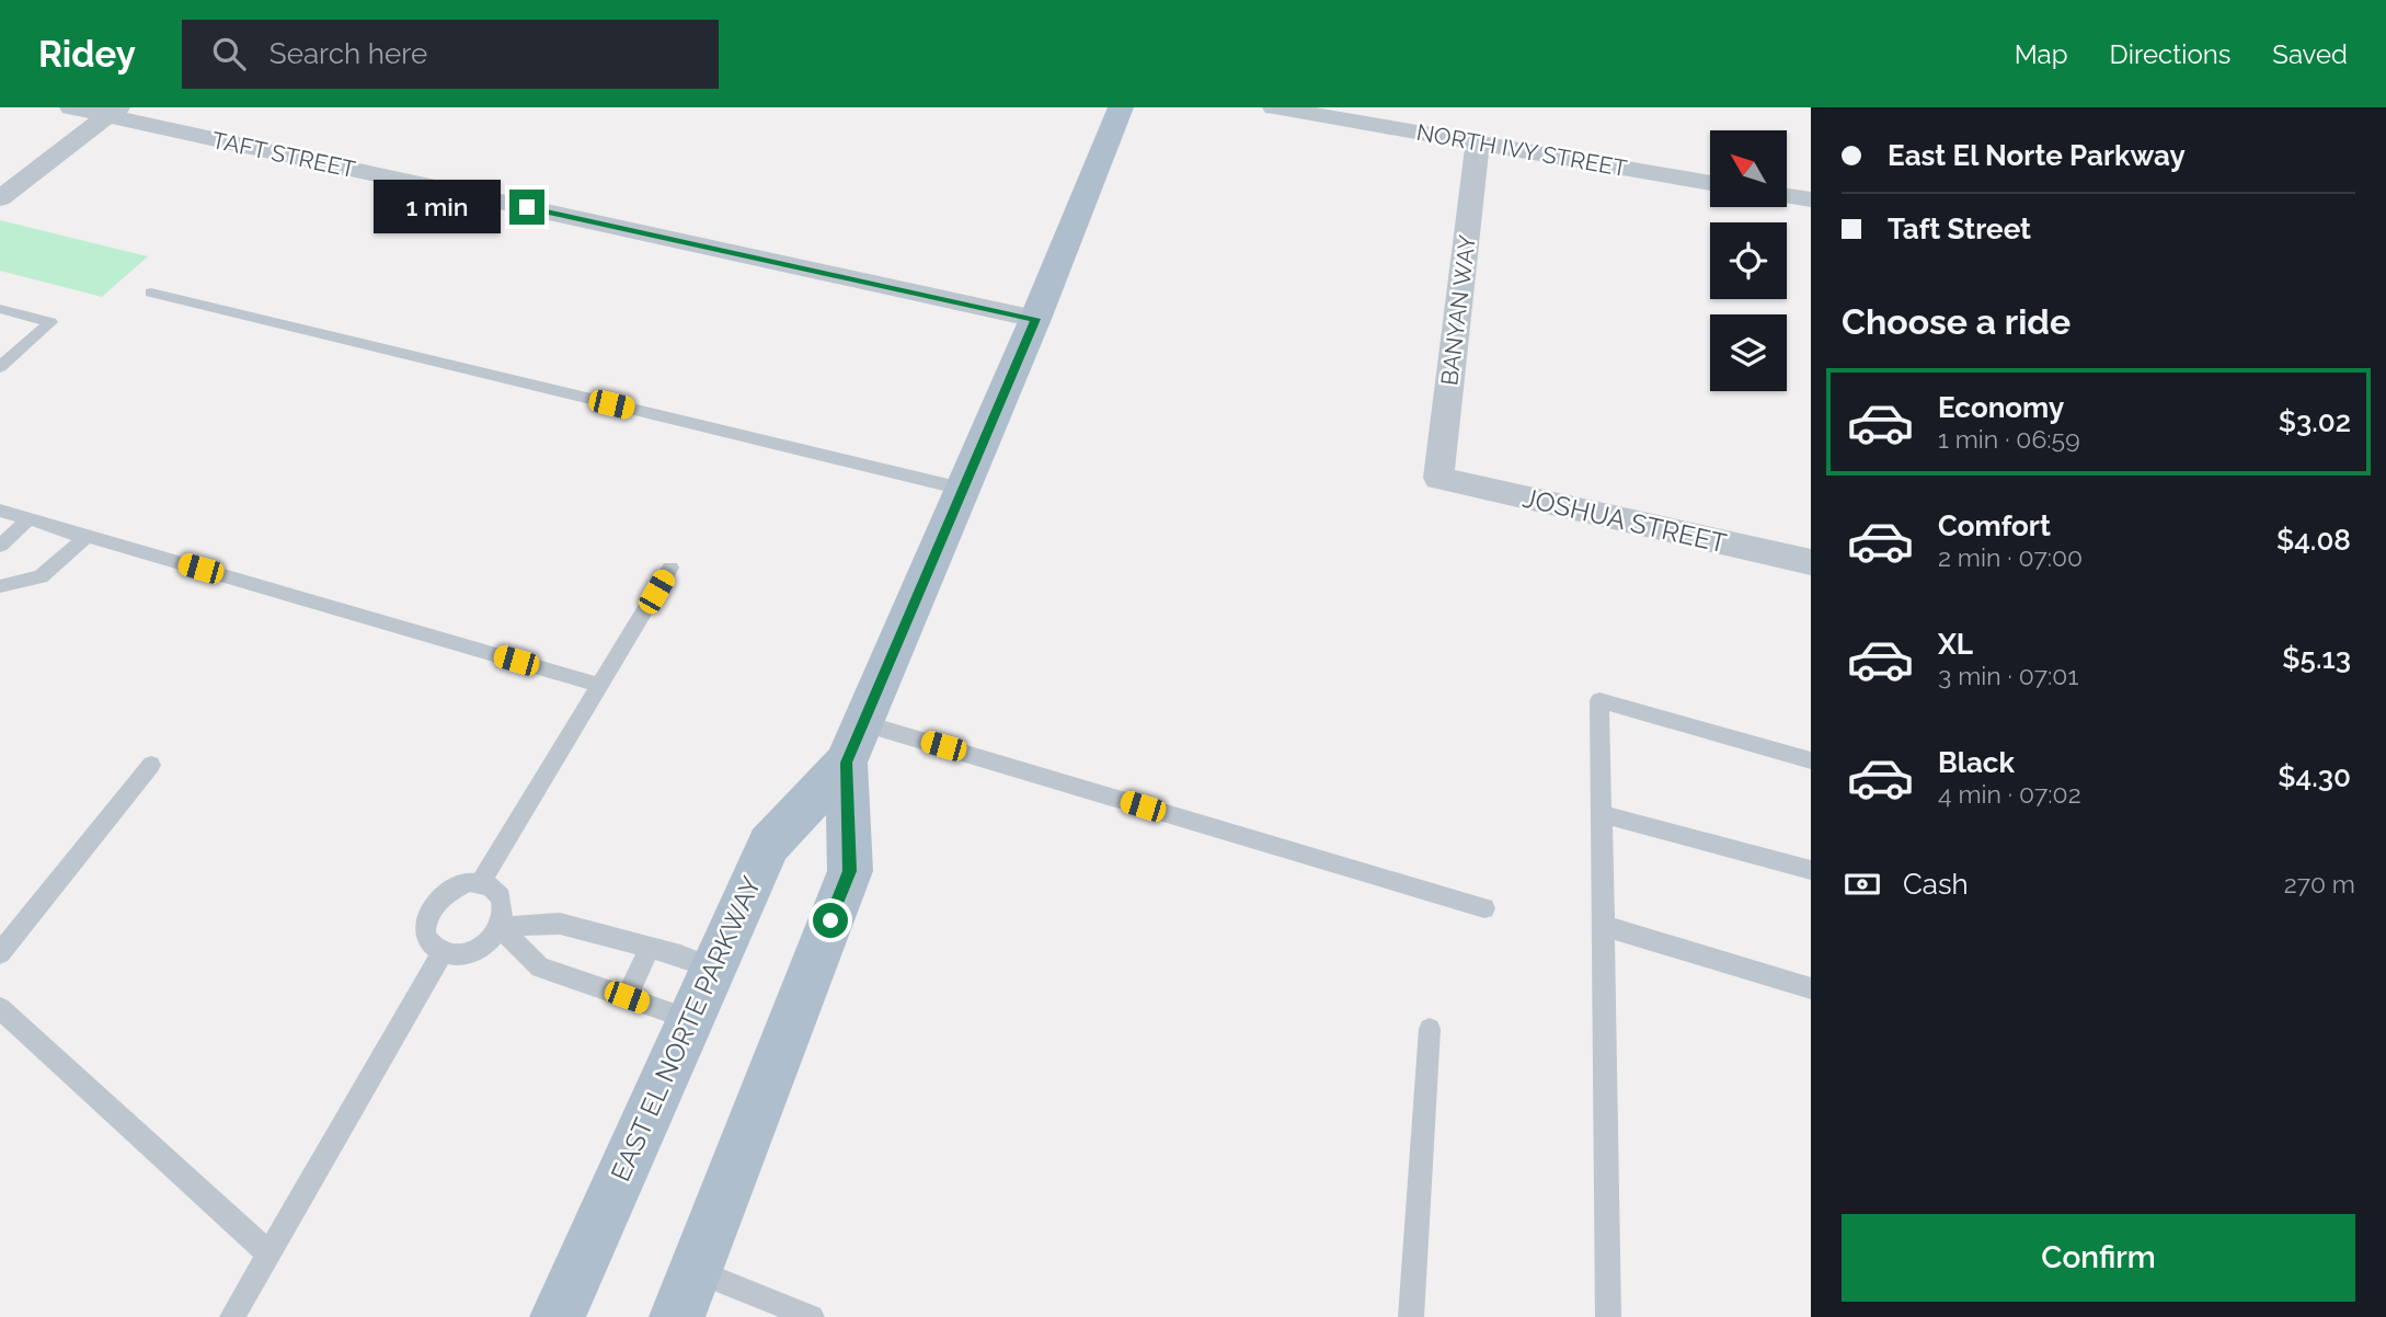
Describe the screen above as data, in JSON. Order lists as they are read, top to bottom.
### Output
{
  "streets": {
    "main road": ["EAST EL NORTE PARKWAY"],
    "street": [
      "NORTH IVY STREET",
      "TAFT STREET",
      "BANYAN WAY",
      "JOSHUA STREET"
    ]
  },
  "crossings": [
    ["NORTH IVY STREET", "BANYAN WAY"],
    ["TAFT STREET", "EAST EL NORTE PARKWAY"],
    ["BANYAN WAY", "JOSHUA STREET"]
  ],
  "north": "top left",
  "page": {
    "header": "Ridey",
    "search": "Search here",
    "nav": ["Map", "Directions", "Saved"],
    "banner": ["East El Norte Parkway", "Taft Street"],
    "bubble": "1 min",
    "heading": "Choose a ride",
    "list": [
      {
        "name": "Economy",
        "note": "1 min · 06:59",
        "value": "$3.02"
      },
      {
        "name": "Comfort",
        "note": "2 min · 07:00",
        "value": "$4.08"
      },
      {
        "name": "XL",
        "note": "3 min · 07:01",
        "value": "$5.13"
      },
      {
        "name": "Black",
        "note": "4 min · 07:02",
        "value": "$4.30"
      }
    ],
    "pay": ["Cash", "270 m"],
    "buttons": "Confirm"
  }
}
